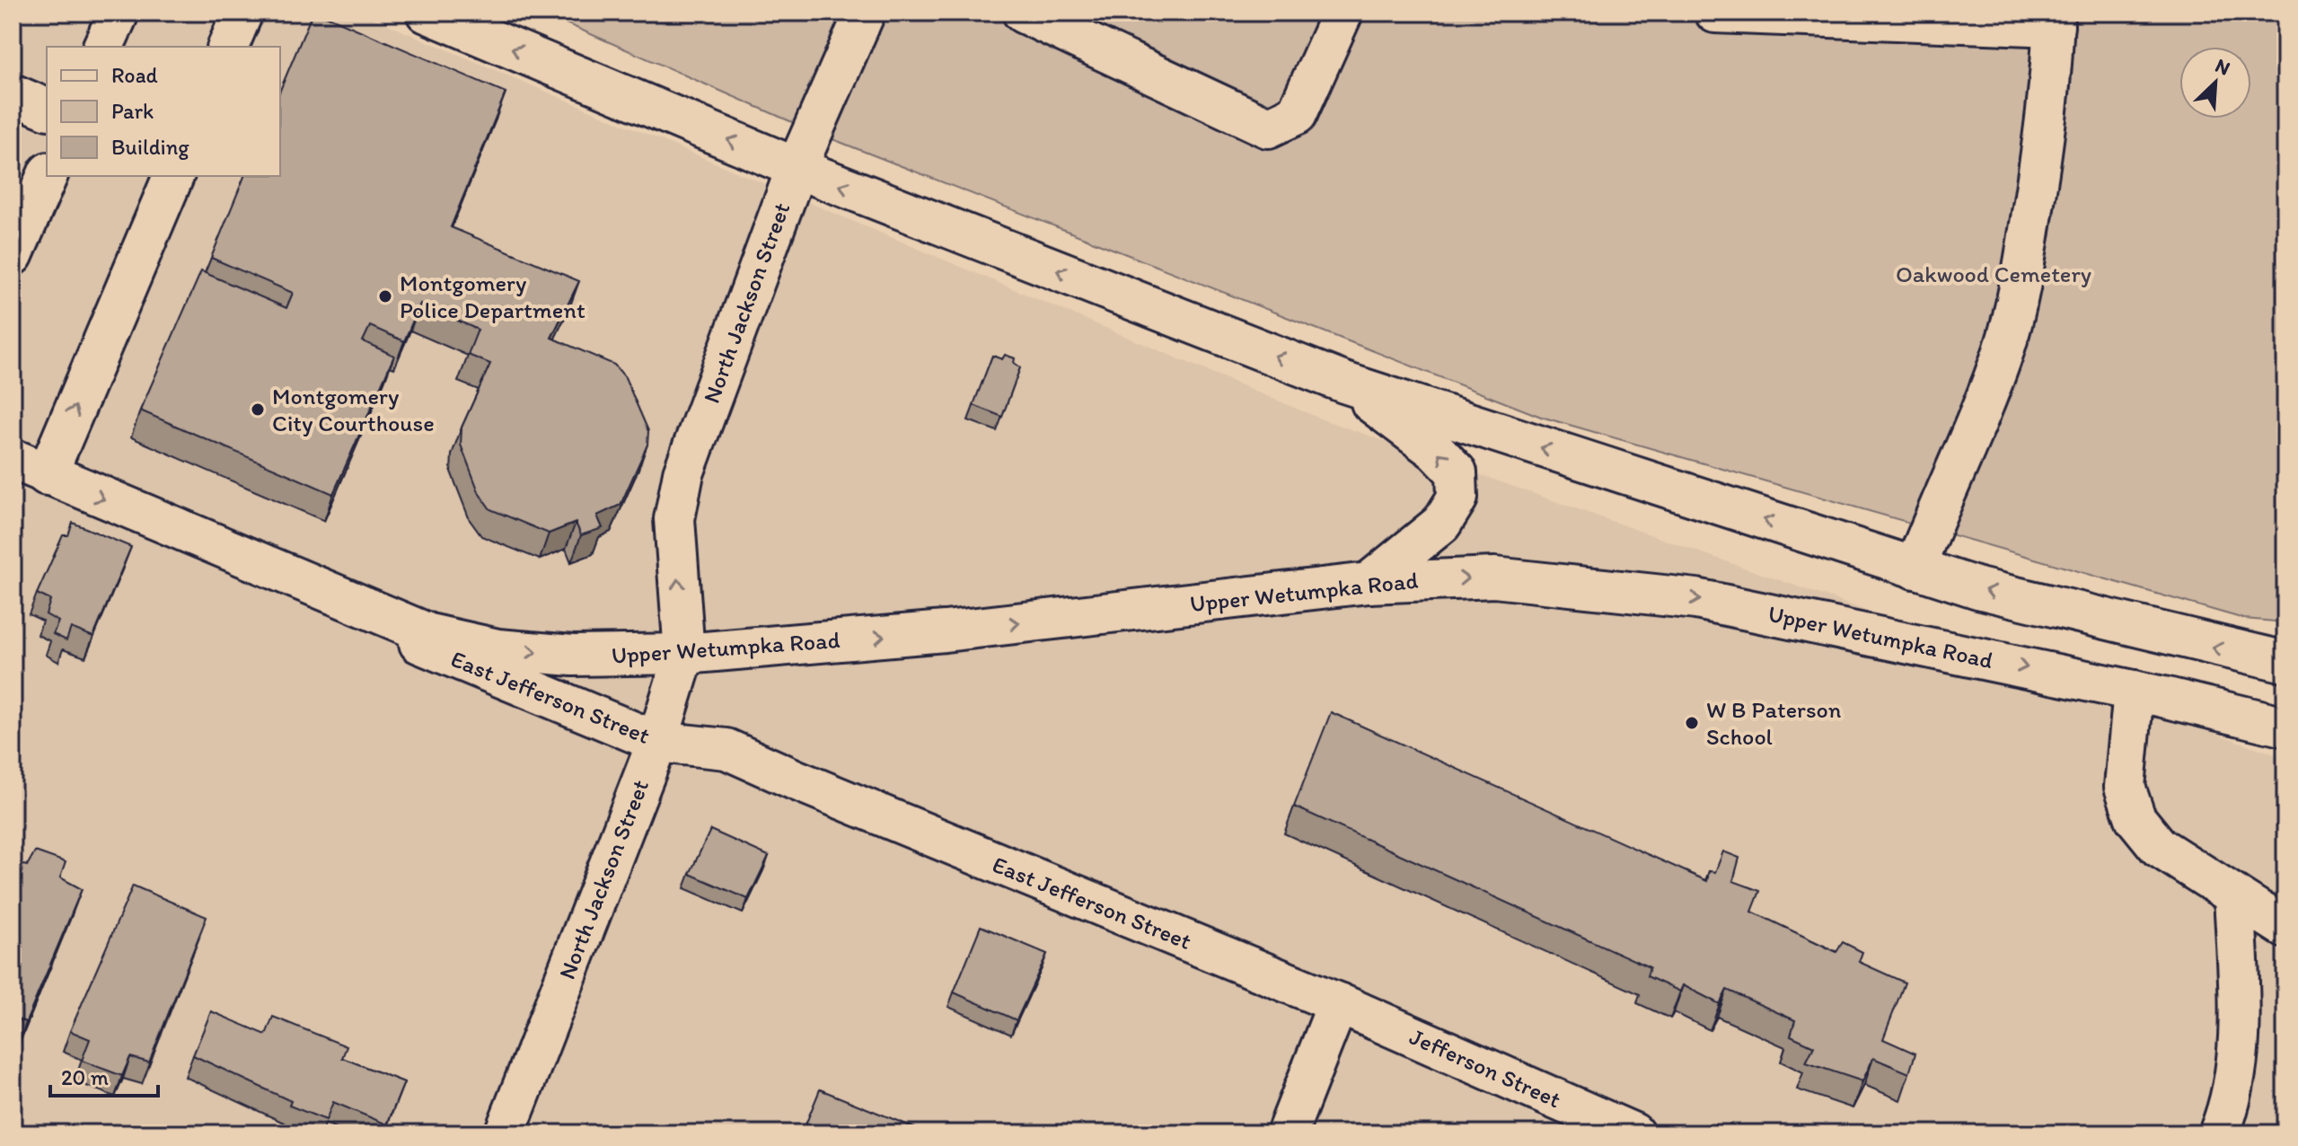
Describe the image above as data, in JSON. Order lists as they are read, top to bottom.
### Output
{
  "streets": {
    "main road": [
      "North Jackson Street",
      "Upper Wetumpka Road",
      "East Jefferson Street",
      "Jefferson Street"
    ]
  },
  "crossings": [
    ["North Jackson Street", "Upper Wetumpka Road"],
    ["North Jackson Street", "East Jefferson Street"],
    ["Upper Wetumpka Road", "East Jefferson Street"],
    ["East Jefferson Street", "Jefferson Street"]
  ],
  "one_way": ["North Jackson Street"],
  "parks": ["Oakwood Cemetery"],
  "places": ["Montgomery Police Department", "Montgomery City Courthouse", "W B Paterson School"],
  "legend": ["Road", "Park", "Building"],
  "scale_bar": "20 m",
  "north": "top right"
}
